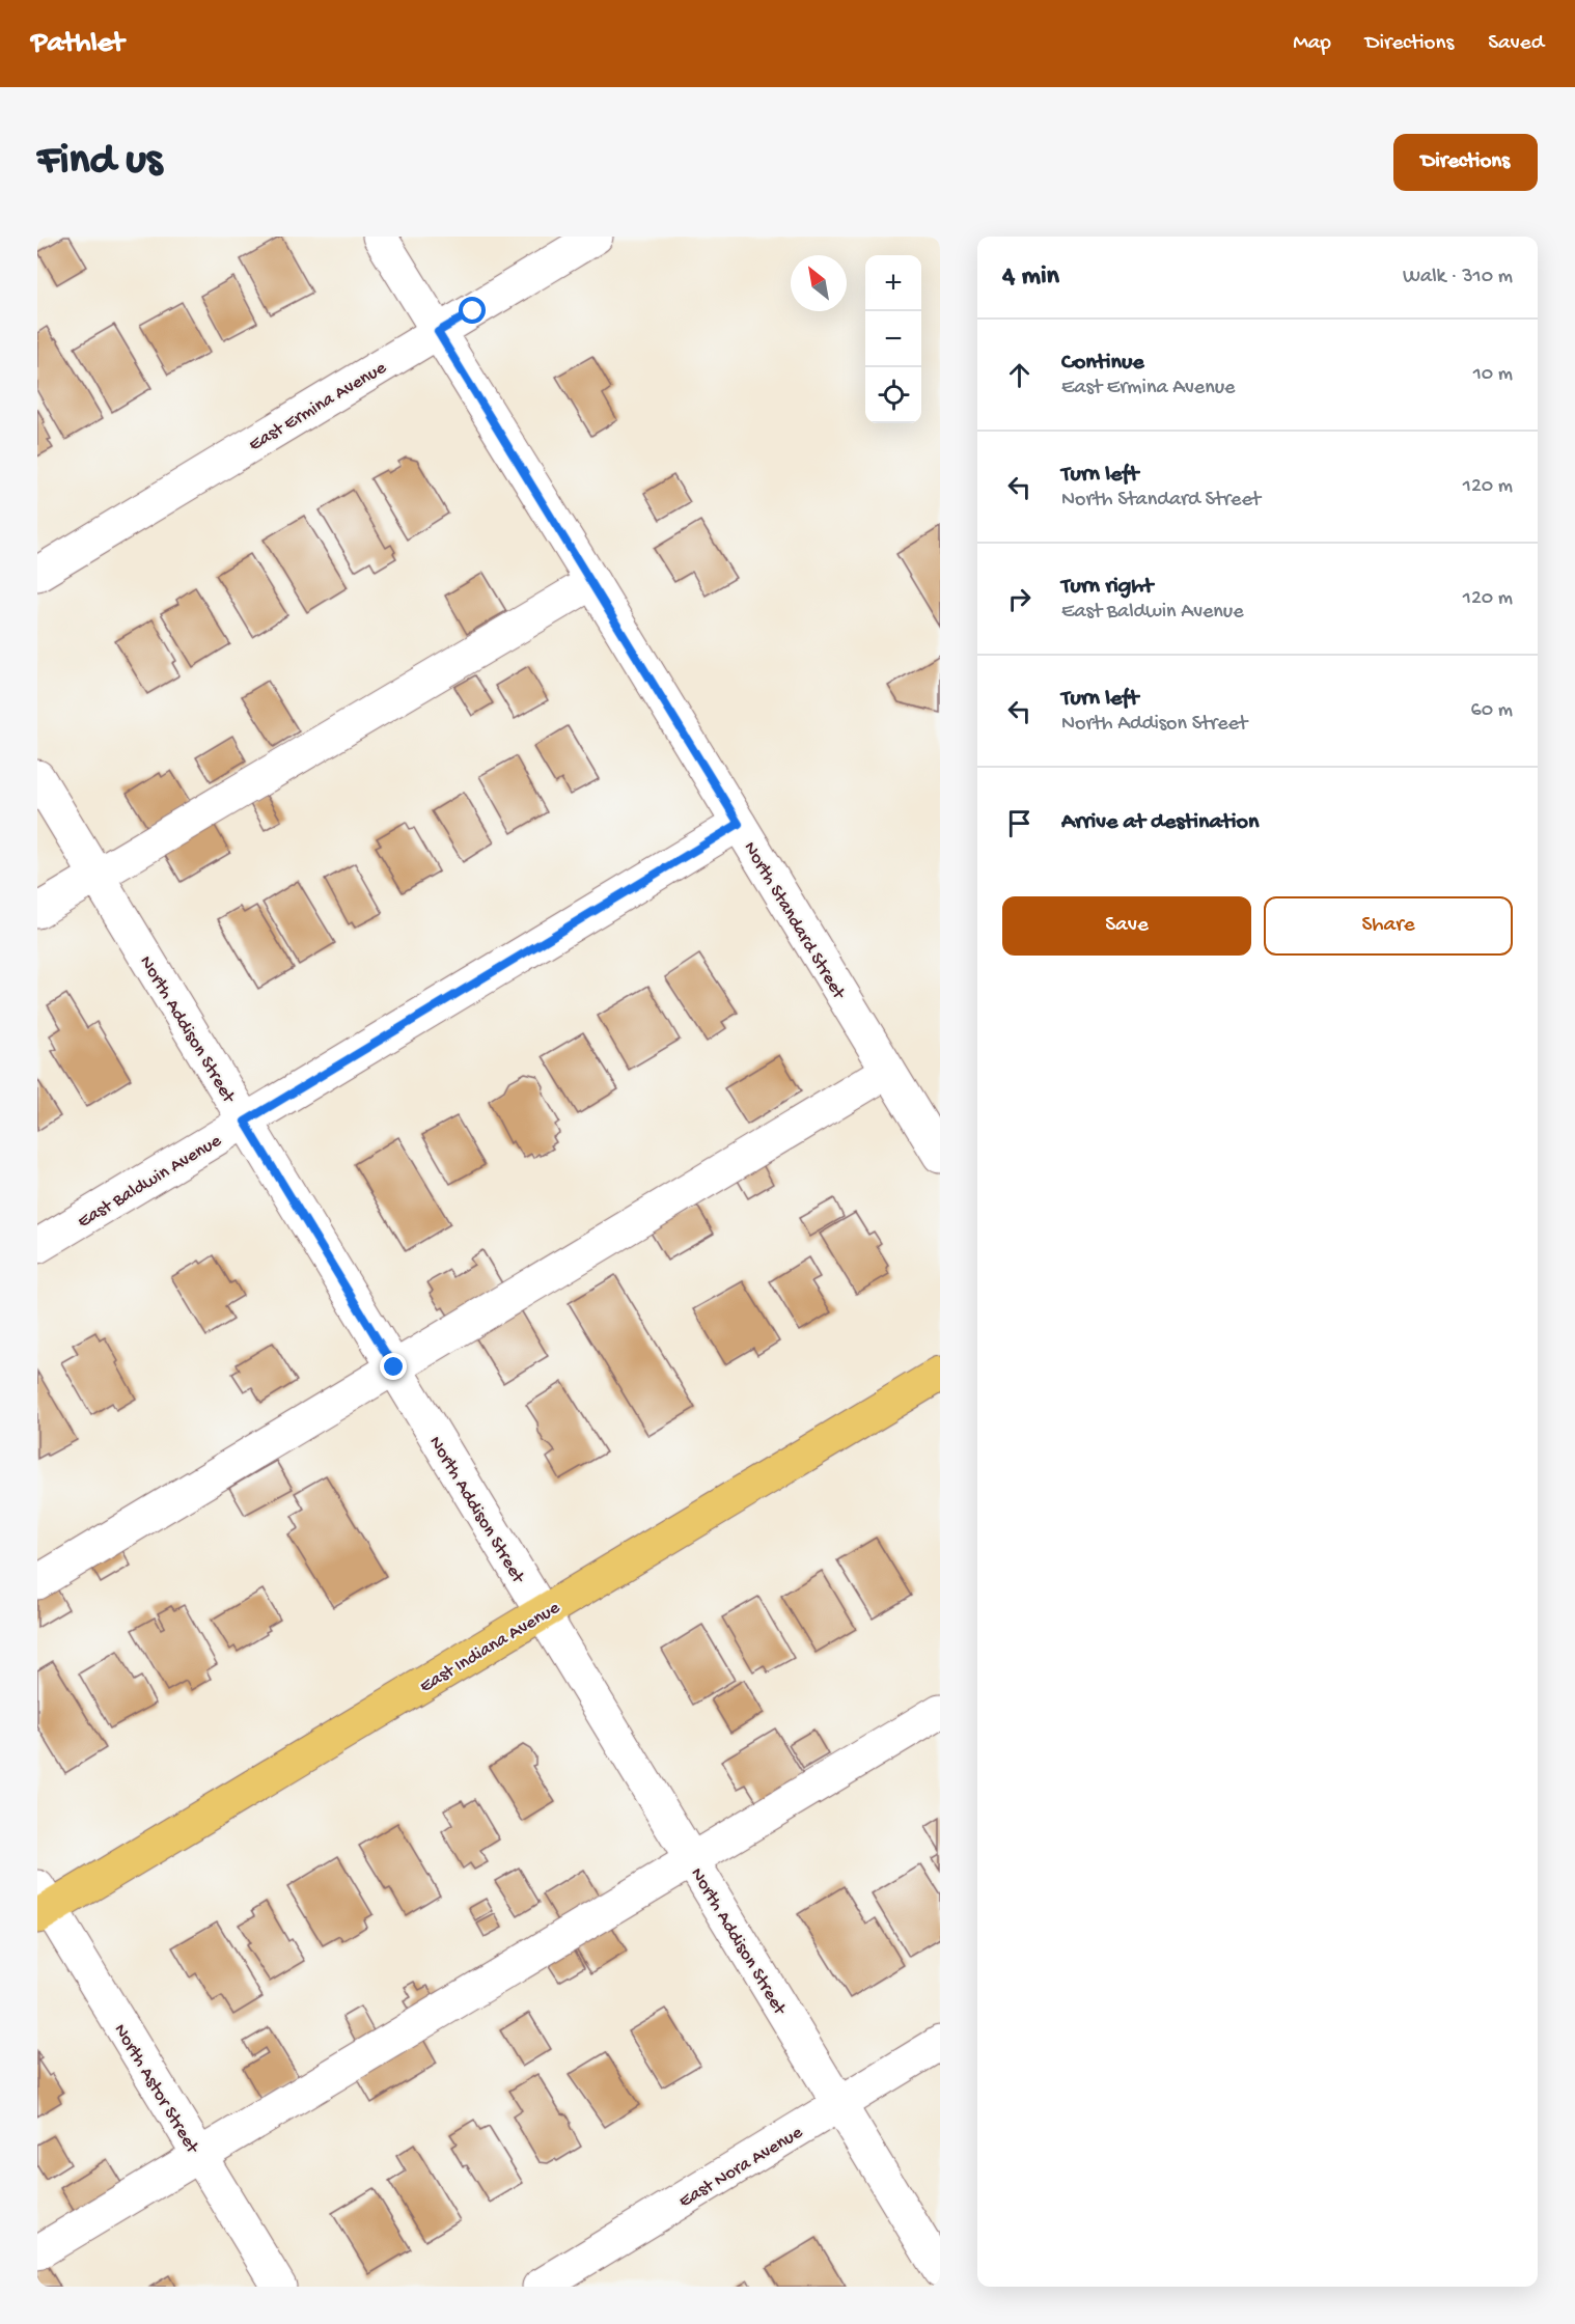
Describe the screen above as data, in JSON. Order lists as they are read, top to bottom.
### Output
{
  "streets": {
    "main road": ["East Indiana Avenue"],
    "street": [
      "East Ermina Avenue",
      "North Standard Street",
      "North Addison Street",
      "East Baldwin Avenue",
      "North Astor Street",
      "East Nora Avenue"
    ]
  },
  "crossings": [
    ["East Ermina Avenue", "North Standard Street"],
    ["North Standard Street", "East Baldwin Avenue"],
    ["North Addison Street", "East Baldwin Avenue"],
    ["North Addison Street", "East Indiana Avenue"],
    ["North Addison Street", "East Nora Avenue"],
    ["East Indiana Avenue", "North Astor Street"]
  ],
  "north": "top left",
  "page": {
    "header": "Pathlet",
    "nav": ["Map", "Directions", "Saved"],
    "buttons": [
      "Directions",
      ["Save", "Share"]
    ],
    "title": "Find us",
    "heading": ["4 min", "Walk · 310 m"],
    "map_buttons": ["+", "−"],
    "list": [
      ["Continue", "East Ermina Avenue", "10 m"],
      ["Turn left", "North Standard Street", "120 m"],
      ["Turn right", "East Baldwin Avenue", "120 m"],
      ["Turn left", "North Addison Street", "60 m"],
      "Arrive at destination"
    ]
  }
}
